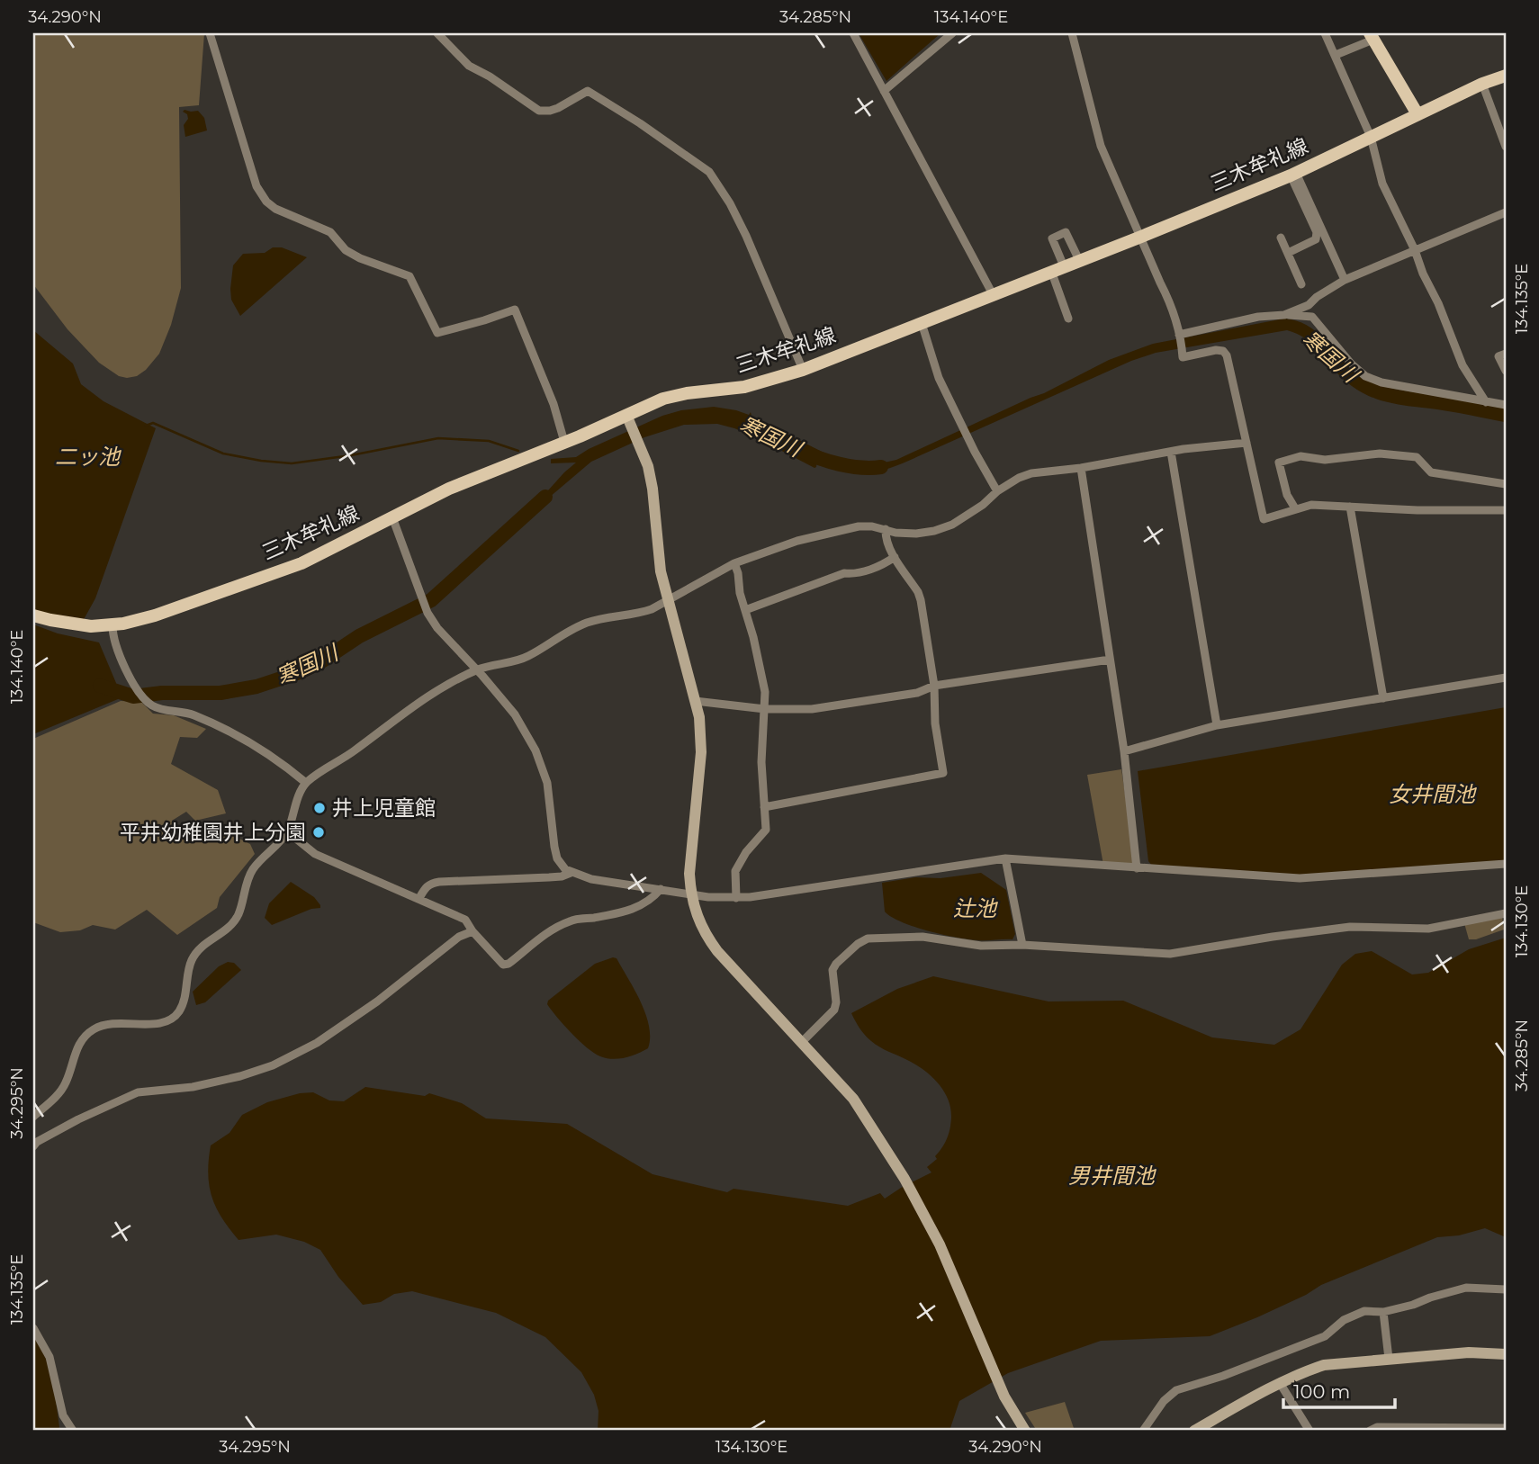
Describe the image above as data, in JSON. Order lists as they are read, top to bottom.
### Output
{
  "streets": {
    "main road": ["三木牟礼線"]
  },
  "water": [
    "寒国川",
    "二ッ池",
    "女井間池",
    "辻池",
    "男井間池"
  ],
  "places": ["井上児童館", "平井幼稚園井上分園"],
  "scale_bar": "100 m",
  "coordinates": [
    "34.290°N",
    "34.285°N",
    "134.140°E",
    "134.135°E",
    "134.130°E",
    "34.295°N"
  ]
}
